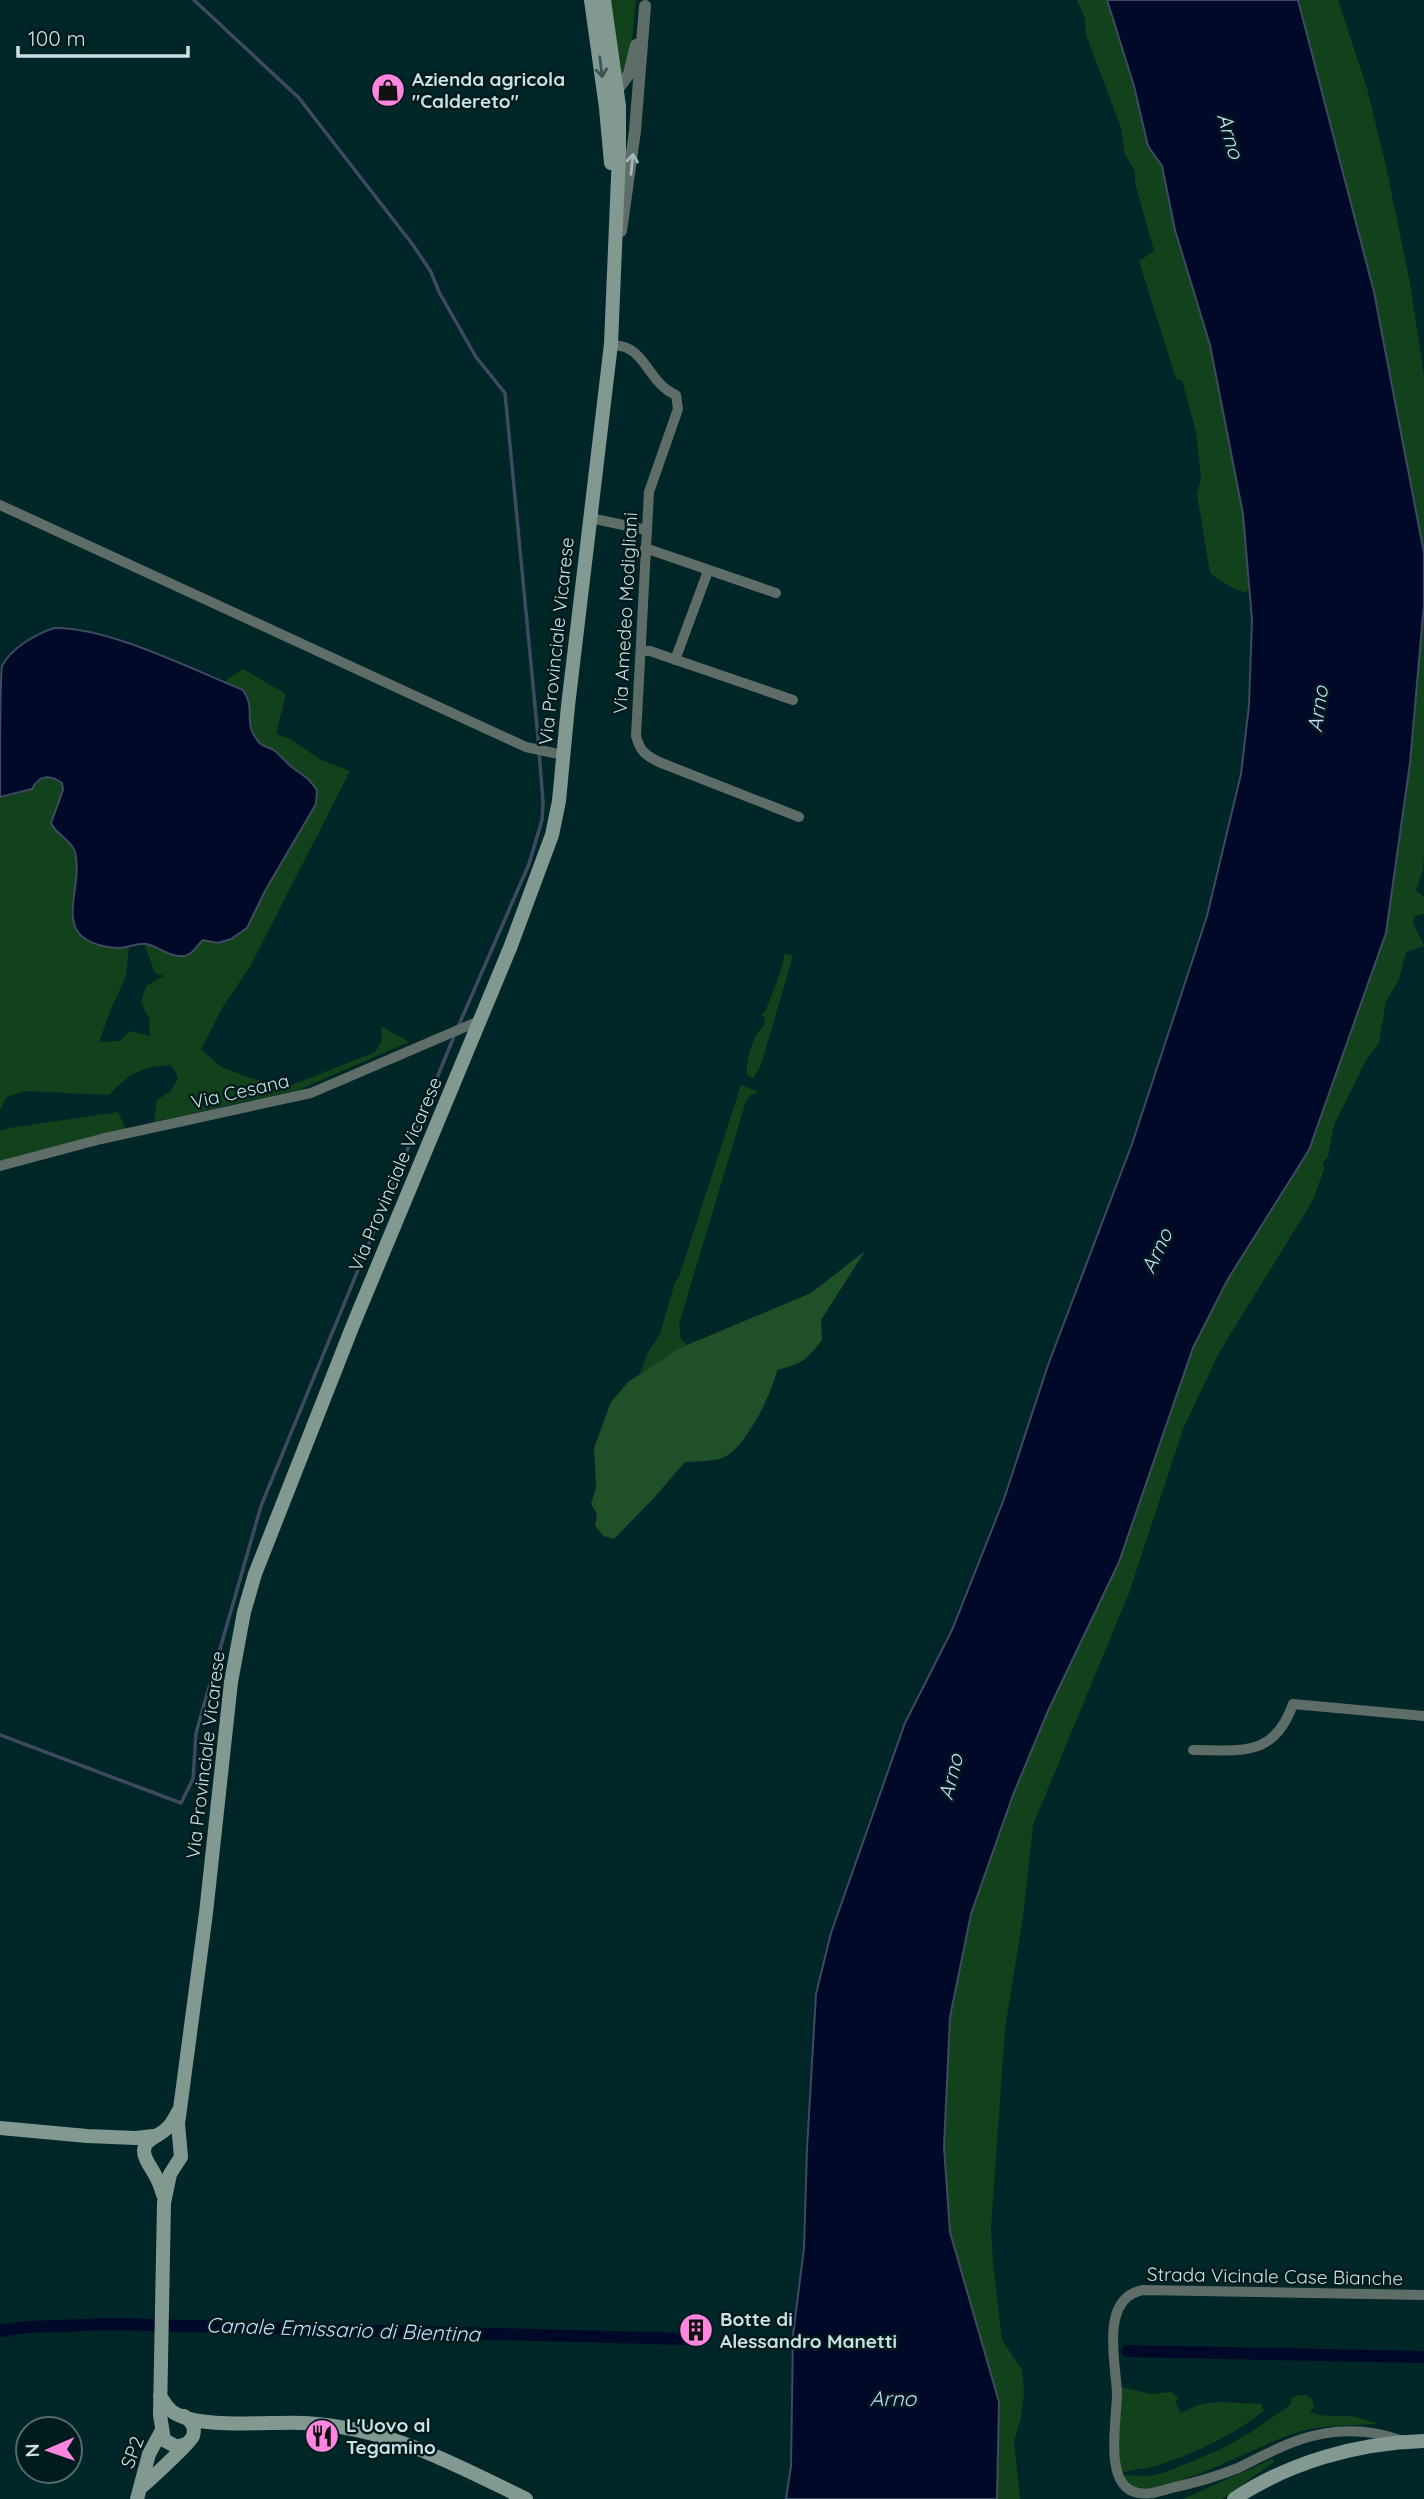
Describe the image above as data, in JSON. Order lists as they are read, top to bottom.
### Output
{
  "streets": {
    "main road": ["Via Provinciale Vicarese", "SP2"],
    "street": ["Via Amedeo Modigliani", "Via Cesana", "Strada Vicinale Case Bianche"]
  },
  "crossings": [
    ["Via Amedeo Modigliani", "Via Provinciale Vicarese"],
    ["Via Provinciale Vicarese", "Via Cesana"],
    ["Via Provinciale Vicarese", "SP2"]
  ],
  "water": ["Arno", "Canale Emissario di Bientina"],
  "places": {
    "shop": ["Azienda agricola \"Caldereto\""],
    "building": ["Botte di Alessandro Manetti"],
    "restaurant": ["L'Uovo al Tegamino"]
  },
  "scale_bar": "100 m",
  "north": "left"
}
